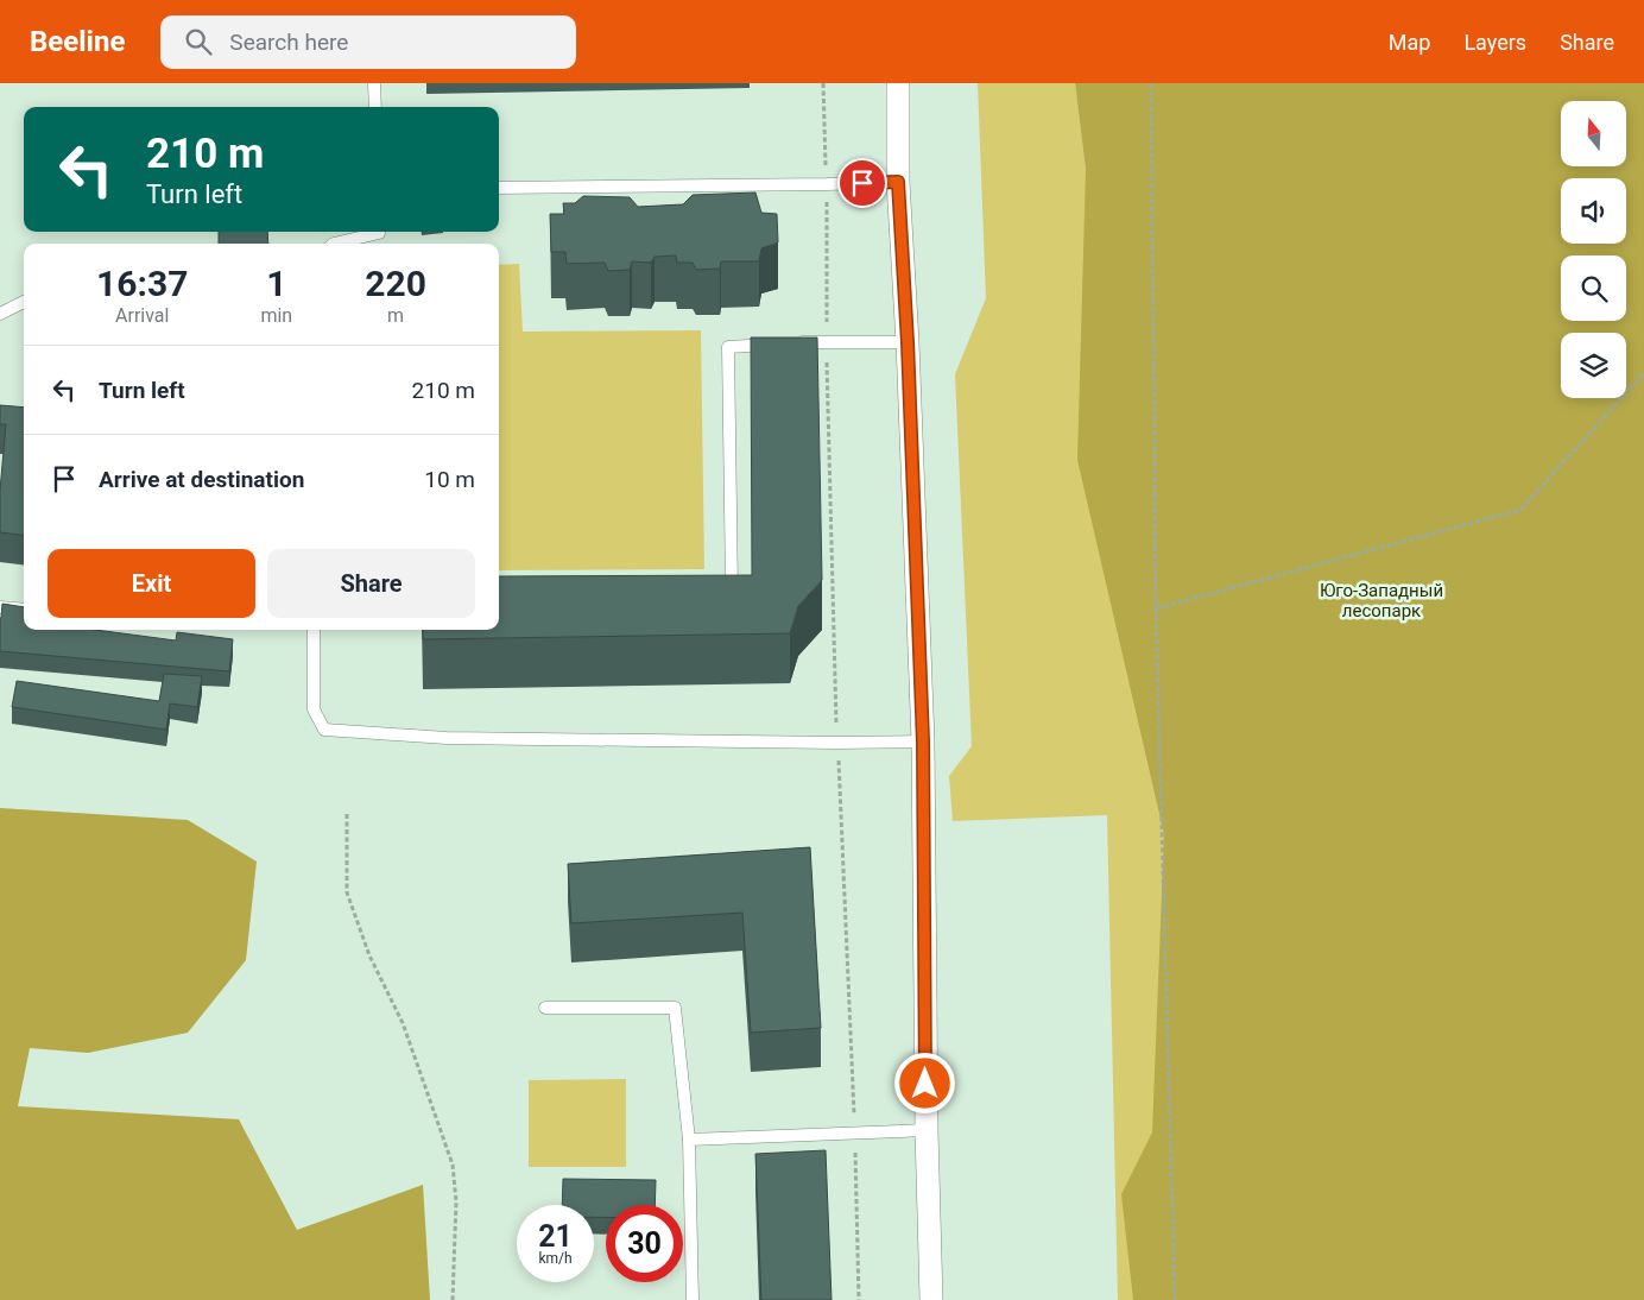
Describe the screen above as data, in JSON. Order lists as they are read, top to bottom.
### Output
{
  "parks": ["Юго-Западный лесопарк"],
  "north": "top",
  "page": {
    "header": "Beeline",
    "search": "Search here",
    "nav": ["Map", "Layers", "Share"],
    "turn": ["210 m", "Turn left"],
    "eta": [
      "16:37",
      "Arrival",
      "1",
      "min",
      "220",
      "m"
    ],
    "list": [
      {
        "name": "Turn left",
        "value": "210 m"
      },
      {
        "name": "Arrive at destination",
        "value": "10 m"
      }
    ],
    "buttons": ["Exit", "Share"],
    "speed": "21 km/h",
    "limit": "30"
  }
}
